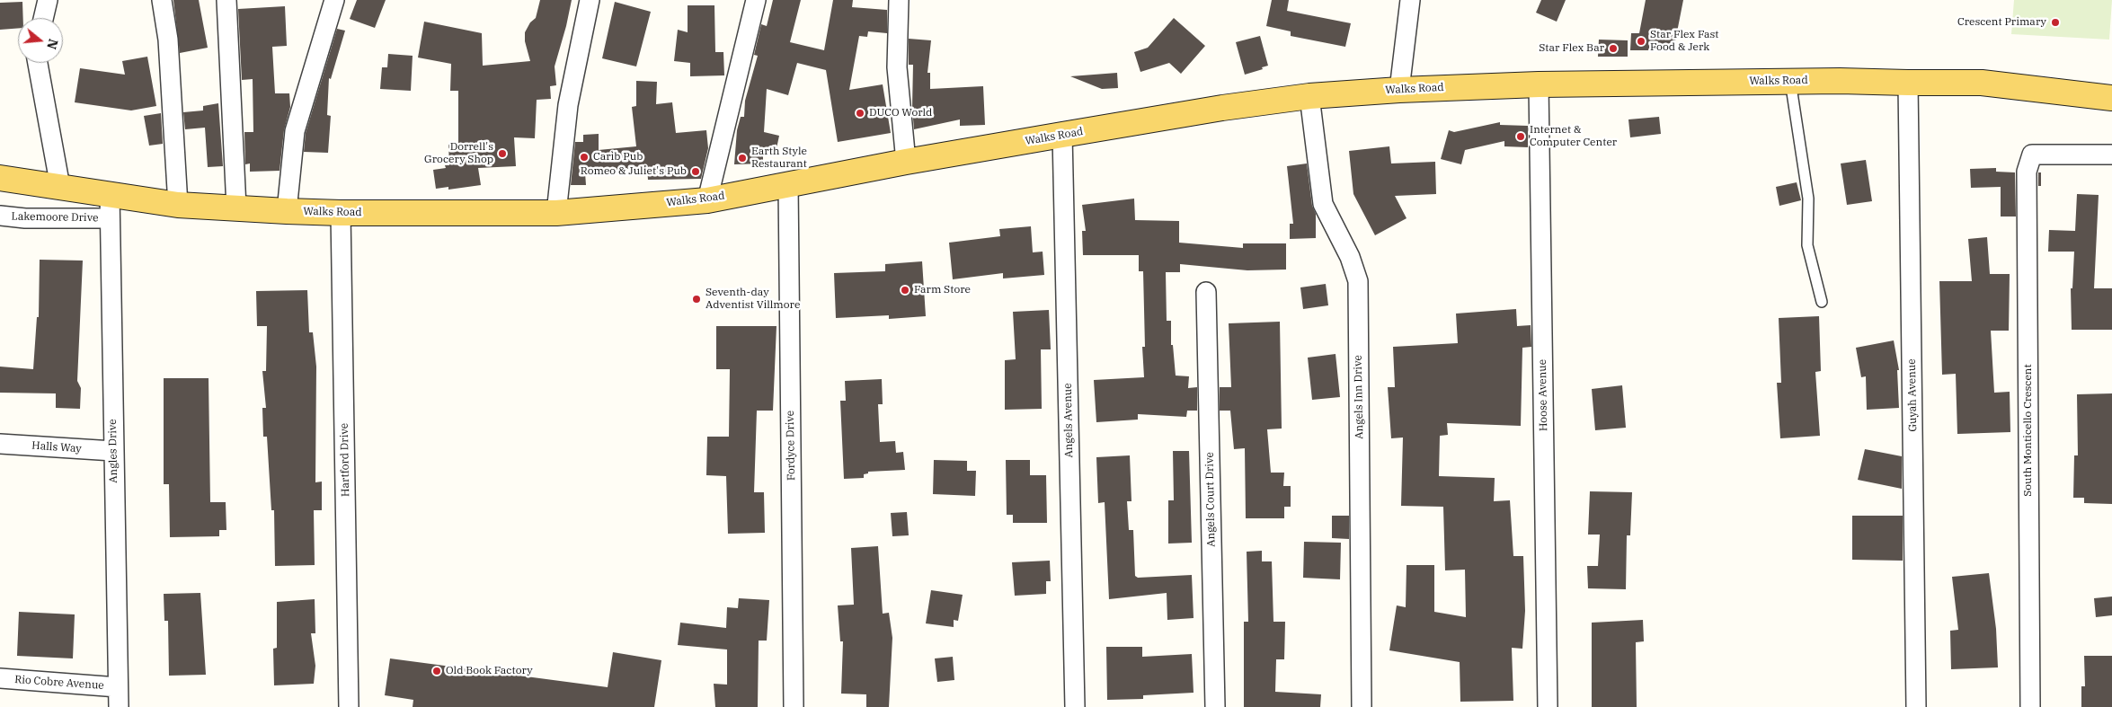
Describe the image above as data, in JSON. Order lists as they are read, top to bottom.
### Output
{
  "streets": {
    "main road": ["Walks Road"],
    "street": [
      "Lakemoore Drive",
      "Hoose Avenue",
      "Guyah Avenue",
      "Angels Inn Drive",
      "Angels Avenue",
      "South Monticello Crescent",
      "Fordyce Drive",
      "Halls Way",
      "Angles Drive",
      "Hartford Drive",
      "Angels Court Drive",
      "Rio Cobre Avenue"
    ]
  },
  "crossings": [
    ["Walks Road", "Hoose Avenue"],
    ["Walks Road", "Guyah Avenue"],
    ["Walks Road", "Angels Inn Drive"],
    ["Walks Road", "Angels Avenue"],
    ["Walks Road", "Fordyce Drive"],
    ["Walks Road", "Angles Drive"],
    ["Walks Road", "Hartford Drive"],
    ["Lakemoore Drive", "Angles Drive"],
    ["Halls Way", "Angles Drive"],
    ["Angles Drive", "Rio Cobre Avenue"]
  ],
  "places": [
    "Crescent Primary",
    "Star Flex Fast Food & Jerk",
    "Star Flex Bar",
    "DUCO World",
    "Internet & Computer Center",
    "Dorrell's Grocery Shop",
    "Carib Pub",
    "Earth Style Restaurant",
    "Romeo & Juliet's Pub",
    "Farm Store",
    "Seventh-day Adventist Villmore",
    "Old Book Factory"
  ],
  "north": "right"
}
